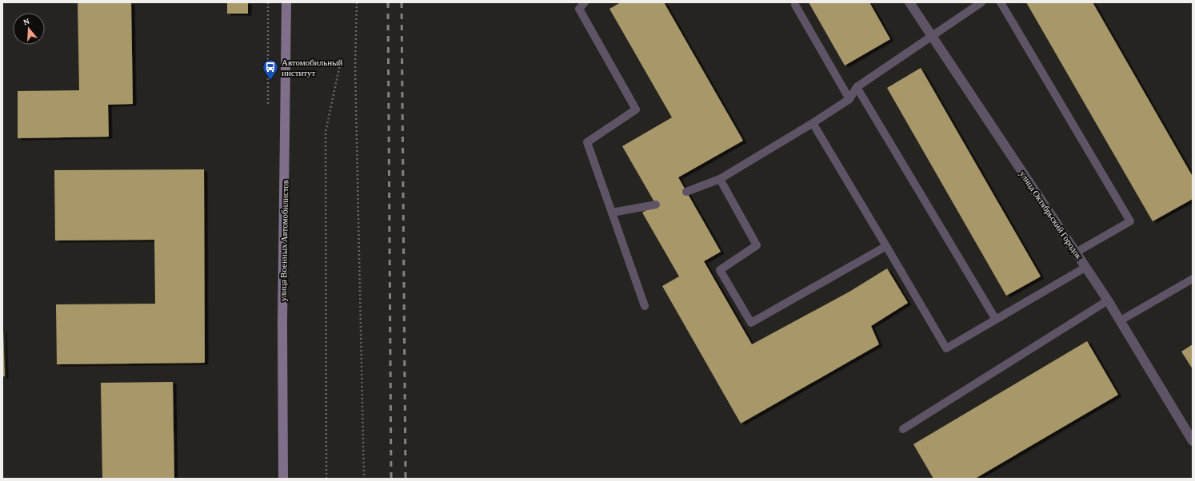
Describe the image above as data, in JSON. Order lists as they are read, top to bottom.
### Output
{
  "streets": {
    "street": ["улица Октябрьский Городок", "улица Военных Автомобилистов"]
  },
  "places": {
    "bus stop": ["Автомобильный институт"]
  },
  "north": "top"
}
